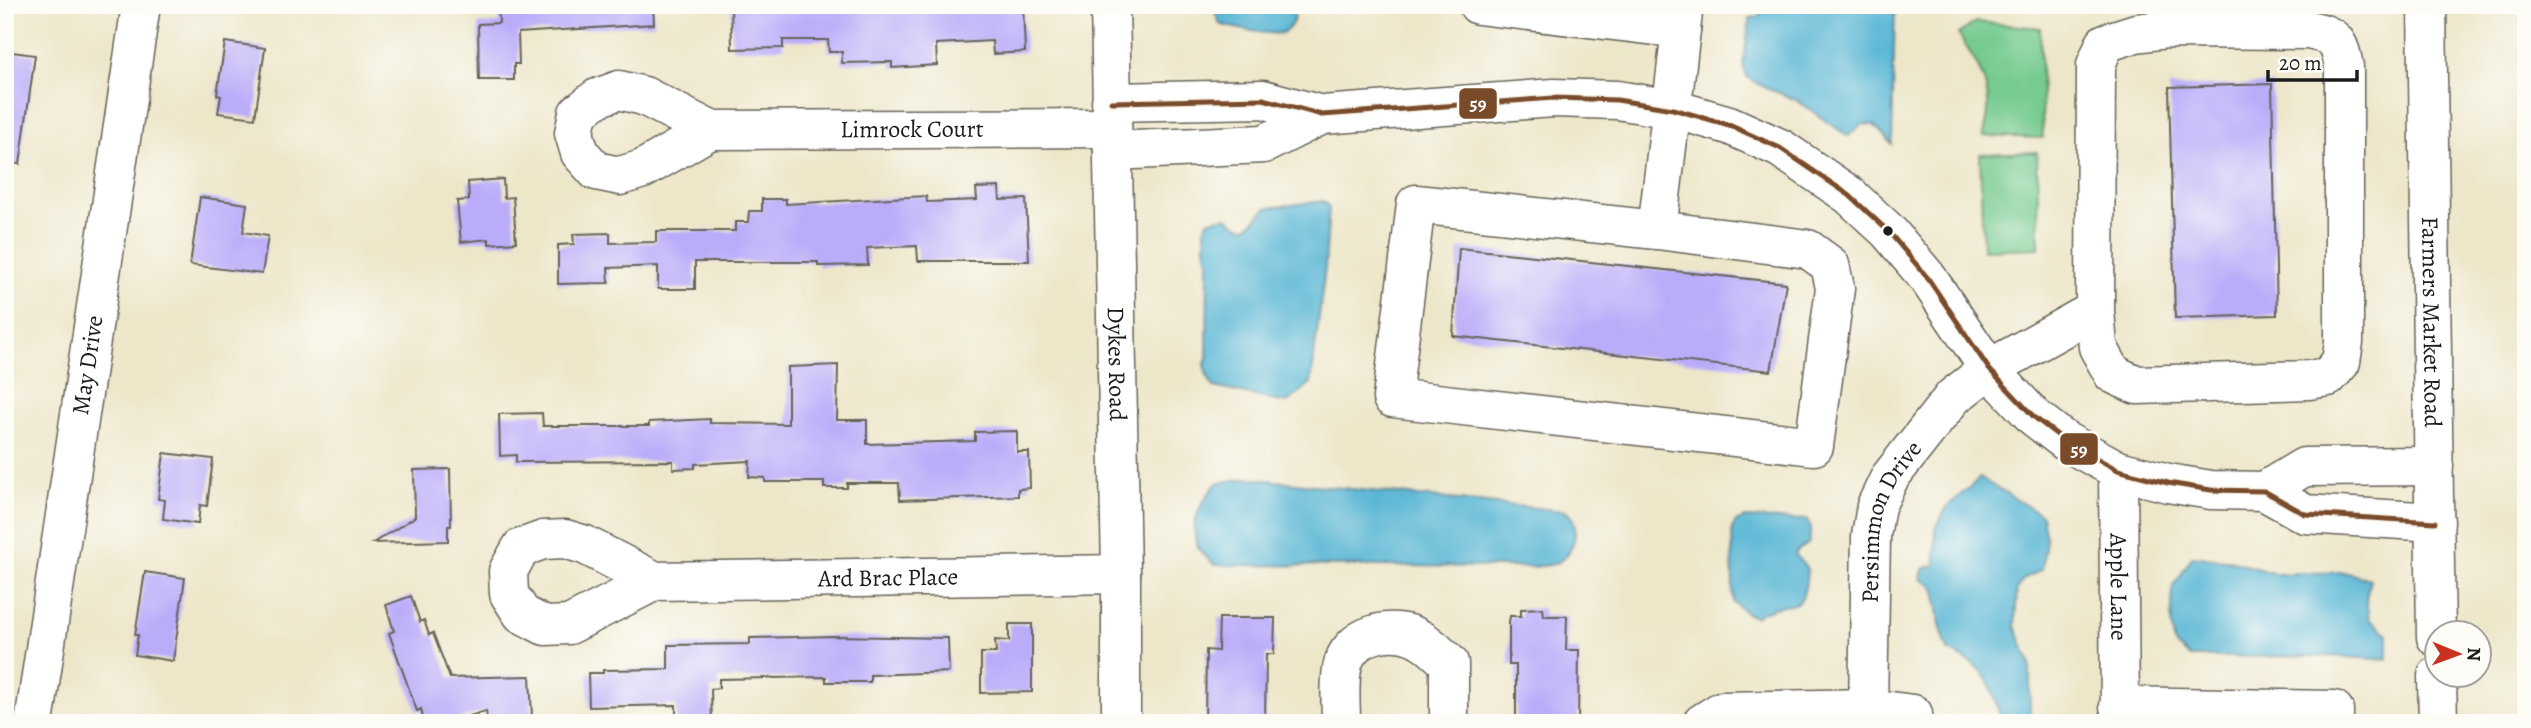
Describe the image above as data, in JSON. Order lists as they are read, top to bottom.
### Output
{
  "streets": {
    "street": [
      "Limrock Court",
      "Farmers Market Road",
      "May Drive",
      "Dykes Road",
      "Persimmon Drive",
      "Ard Brac Place",
      "Apple Lane"
    ]
  },
  "crossings": [
    ["Limrock Court", "Dykes Road"],
    ["Dykes Road", "Ard Brac Place"]
  ],
  "lines": ["transit line 59"],
  "scale_bar": "20 m",
  "north": "right"
}
